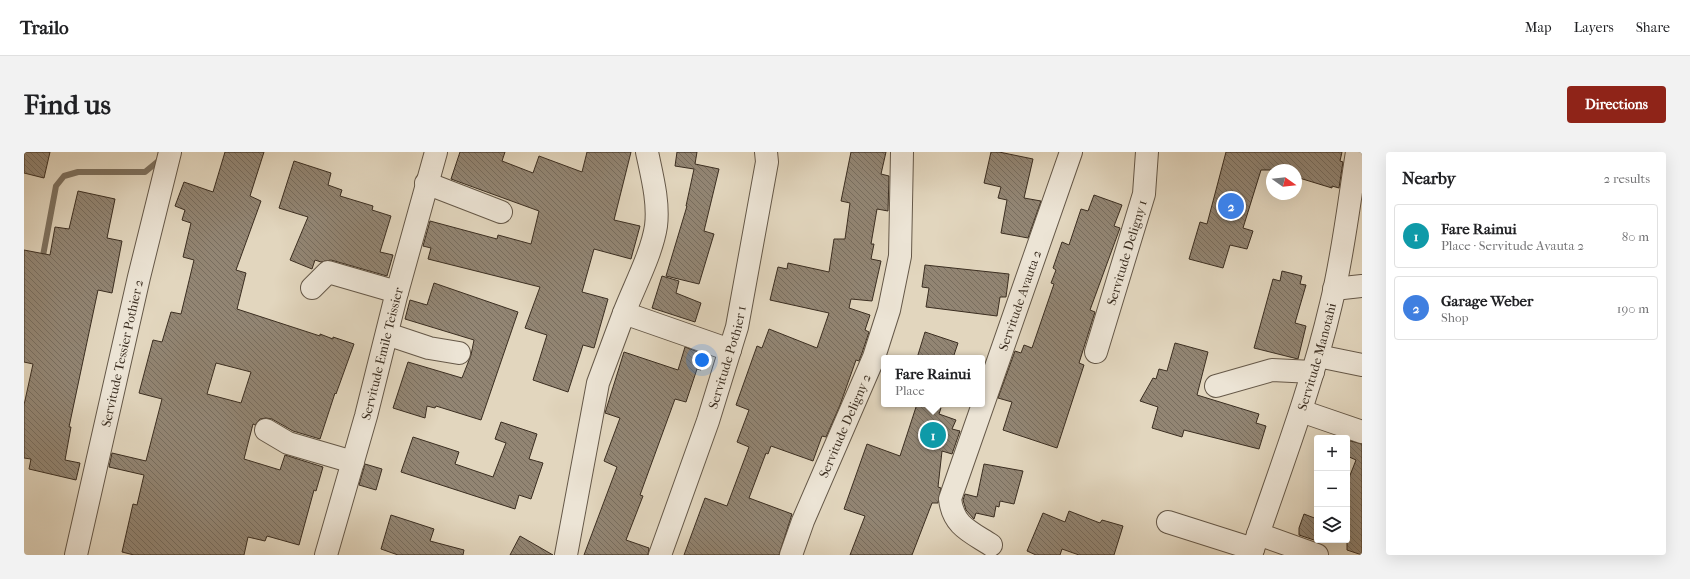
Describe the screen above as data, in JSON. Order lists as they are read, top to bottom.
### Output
{
  "streets": {
    "street": [
      "Servitude Deligny 1",
      "Servitude Avauta 2",
      "Servitude Tessier Pothier 2",
      "Servitude Emile Teissier",
      "Servitude Pothier 1",
      "Servitude Manotahi",
      "Servitude Deligny 2"
    ]
  },
  "north": "right",
  "page": {
    "header": "Trailo",
    "nav": ["Map", "Layers", "Share"],
    "buttons": "Directions",
    "title": "Find us",
    "heading": ["Nearby", "2 results"],
    "pins": ["2", "1"],
    "list": [
      {
        "mark": "1",
        "name": "Fare Rainui",
        "note": "Place · Servitude Avauta 2",
        "value": "80 m"
      },
      {
        "mark": "2",
        "name": "Garage Weber",
        "note": "Shop",
        "value": "190 m"
      }
    ],
    "popup": ["Fare Rainui", "Place"],
    "map_buttons": ["+", "−"]
  }
}
